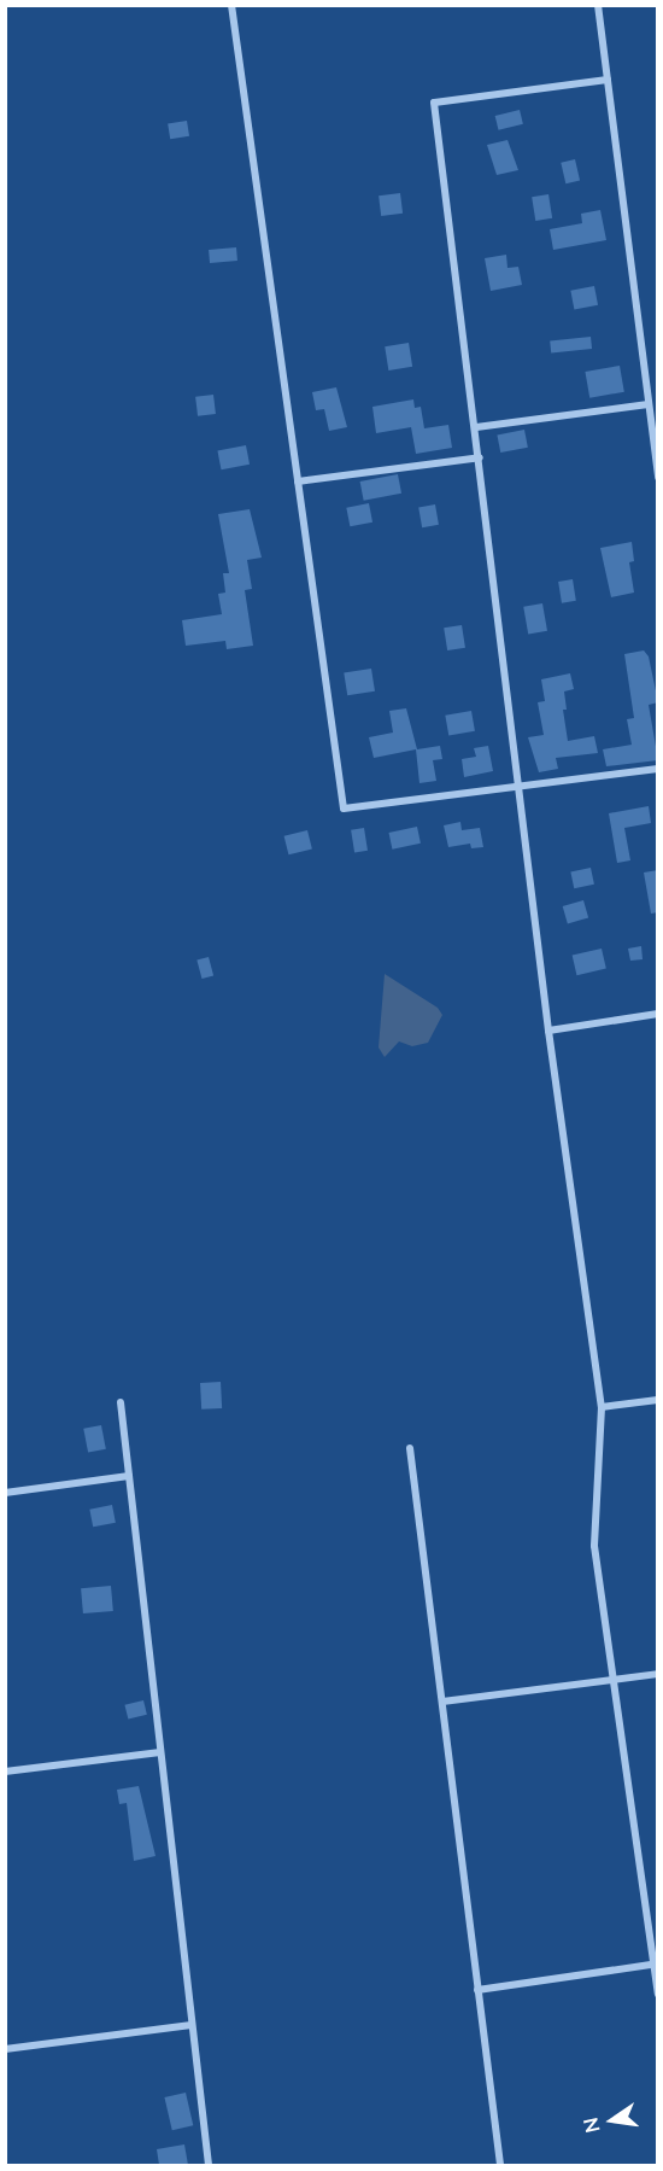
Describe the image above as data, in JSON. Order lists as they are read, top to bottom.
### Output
{
  "north": "left"
}
